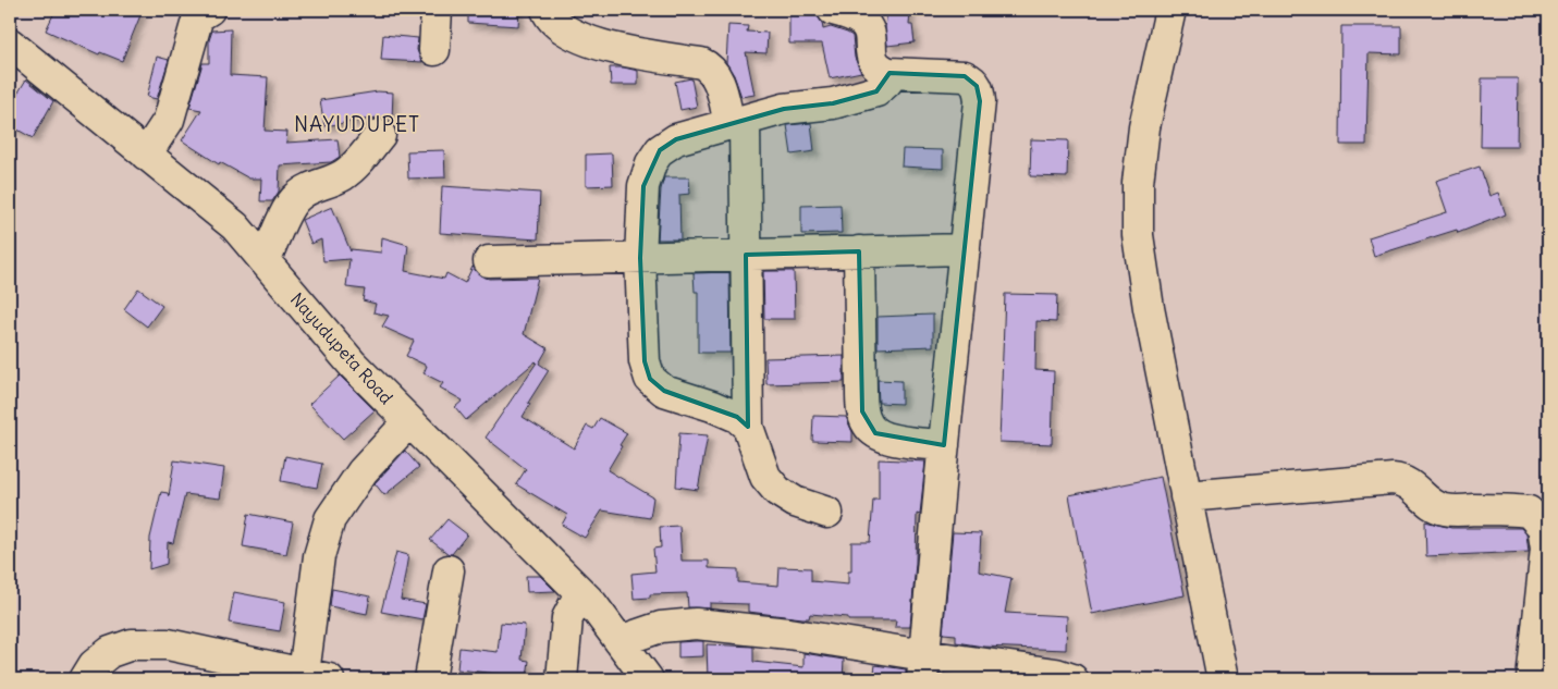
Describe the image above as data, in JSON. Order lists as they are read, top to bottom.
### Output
{
  "streets": {
    "street": ["Nayudupeta Road"]
  },
  "districts": ["NAYUDUPET"]
}
